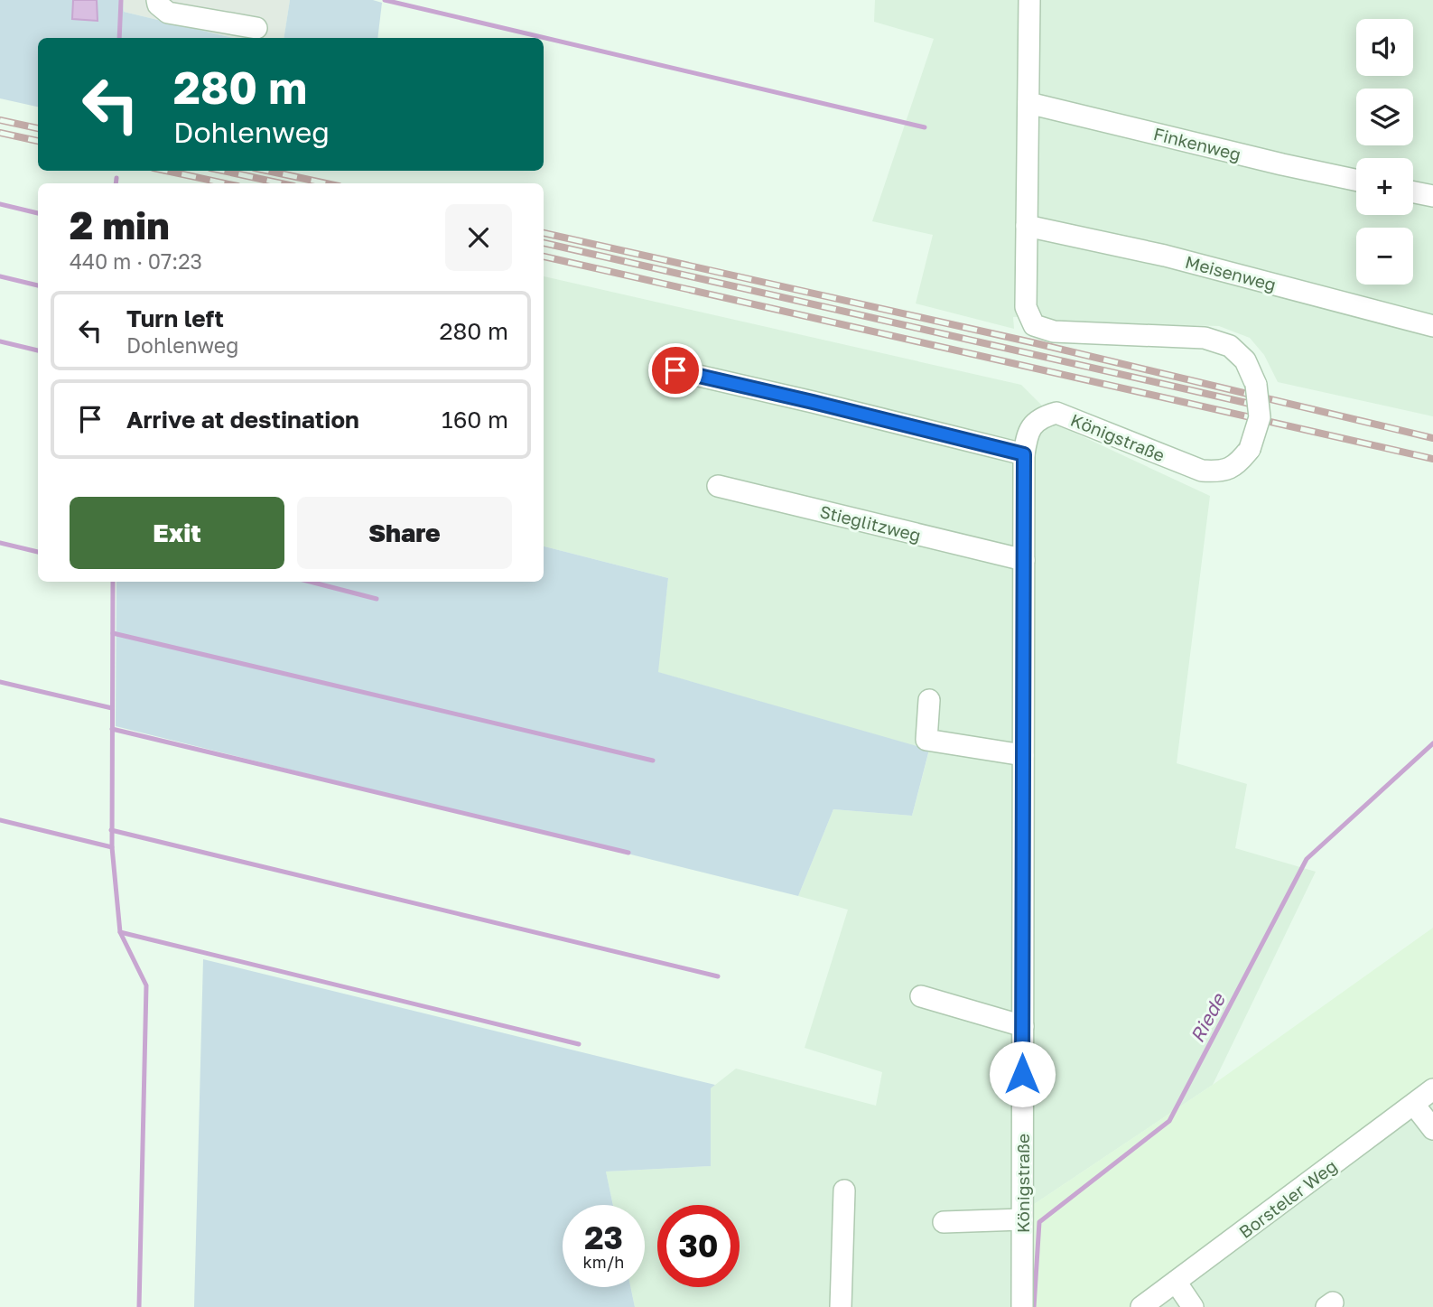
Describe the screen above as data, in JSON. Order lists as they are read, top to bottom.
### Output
{
  "streets": {
    "street": [
      "Finkenweg",
      "Meisenweg",
      "Königstraße",
      "Stieglitzweg",
      "Borsteler Weg"
    ]
  },
  "crossings": [
    ["Finkenweg", "Königstraße"],
    ["Meisenweg", "Königstraße"],
    ["Königstraße", "Stieglitzweg"]
  ],
  "water": ["Riede"],
  "page": {
    "map_buttons": ["+", "−"],
    "turn": ["280 m", "Dohlenweg"],
    "heading": ["2 min", "440 m · 07:23"],
    "list": [
      {
        "name": "Turn left",
        "note": "Dohlenweg",
        "value": "280 m"
      },
      {
        "name": "Arrive at destination",
        "value": "160 m"
      }
    ],
    "buttons": ["Exit", "Share"],
    "speed": "23 km/h",
    "limit": "30"
  }
}
